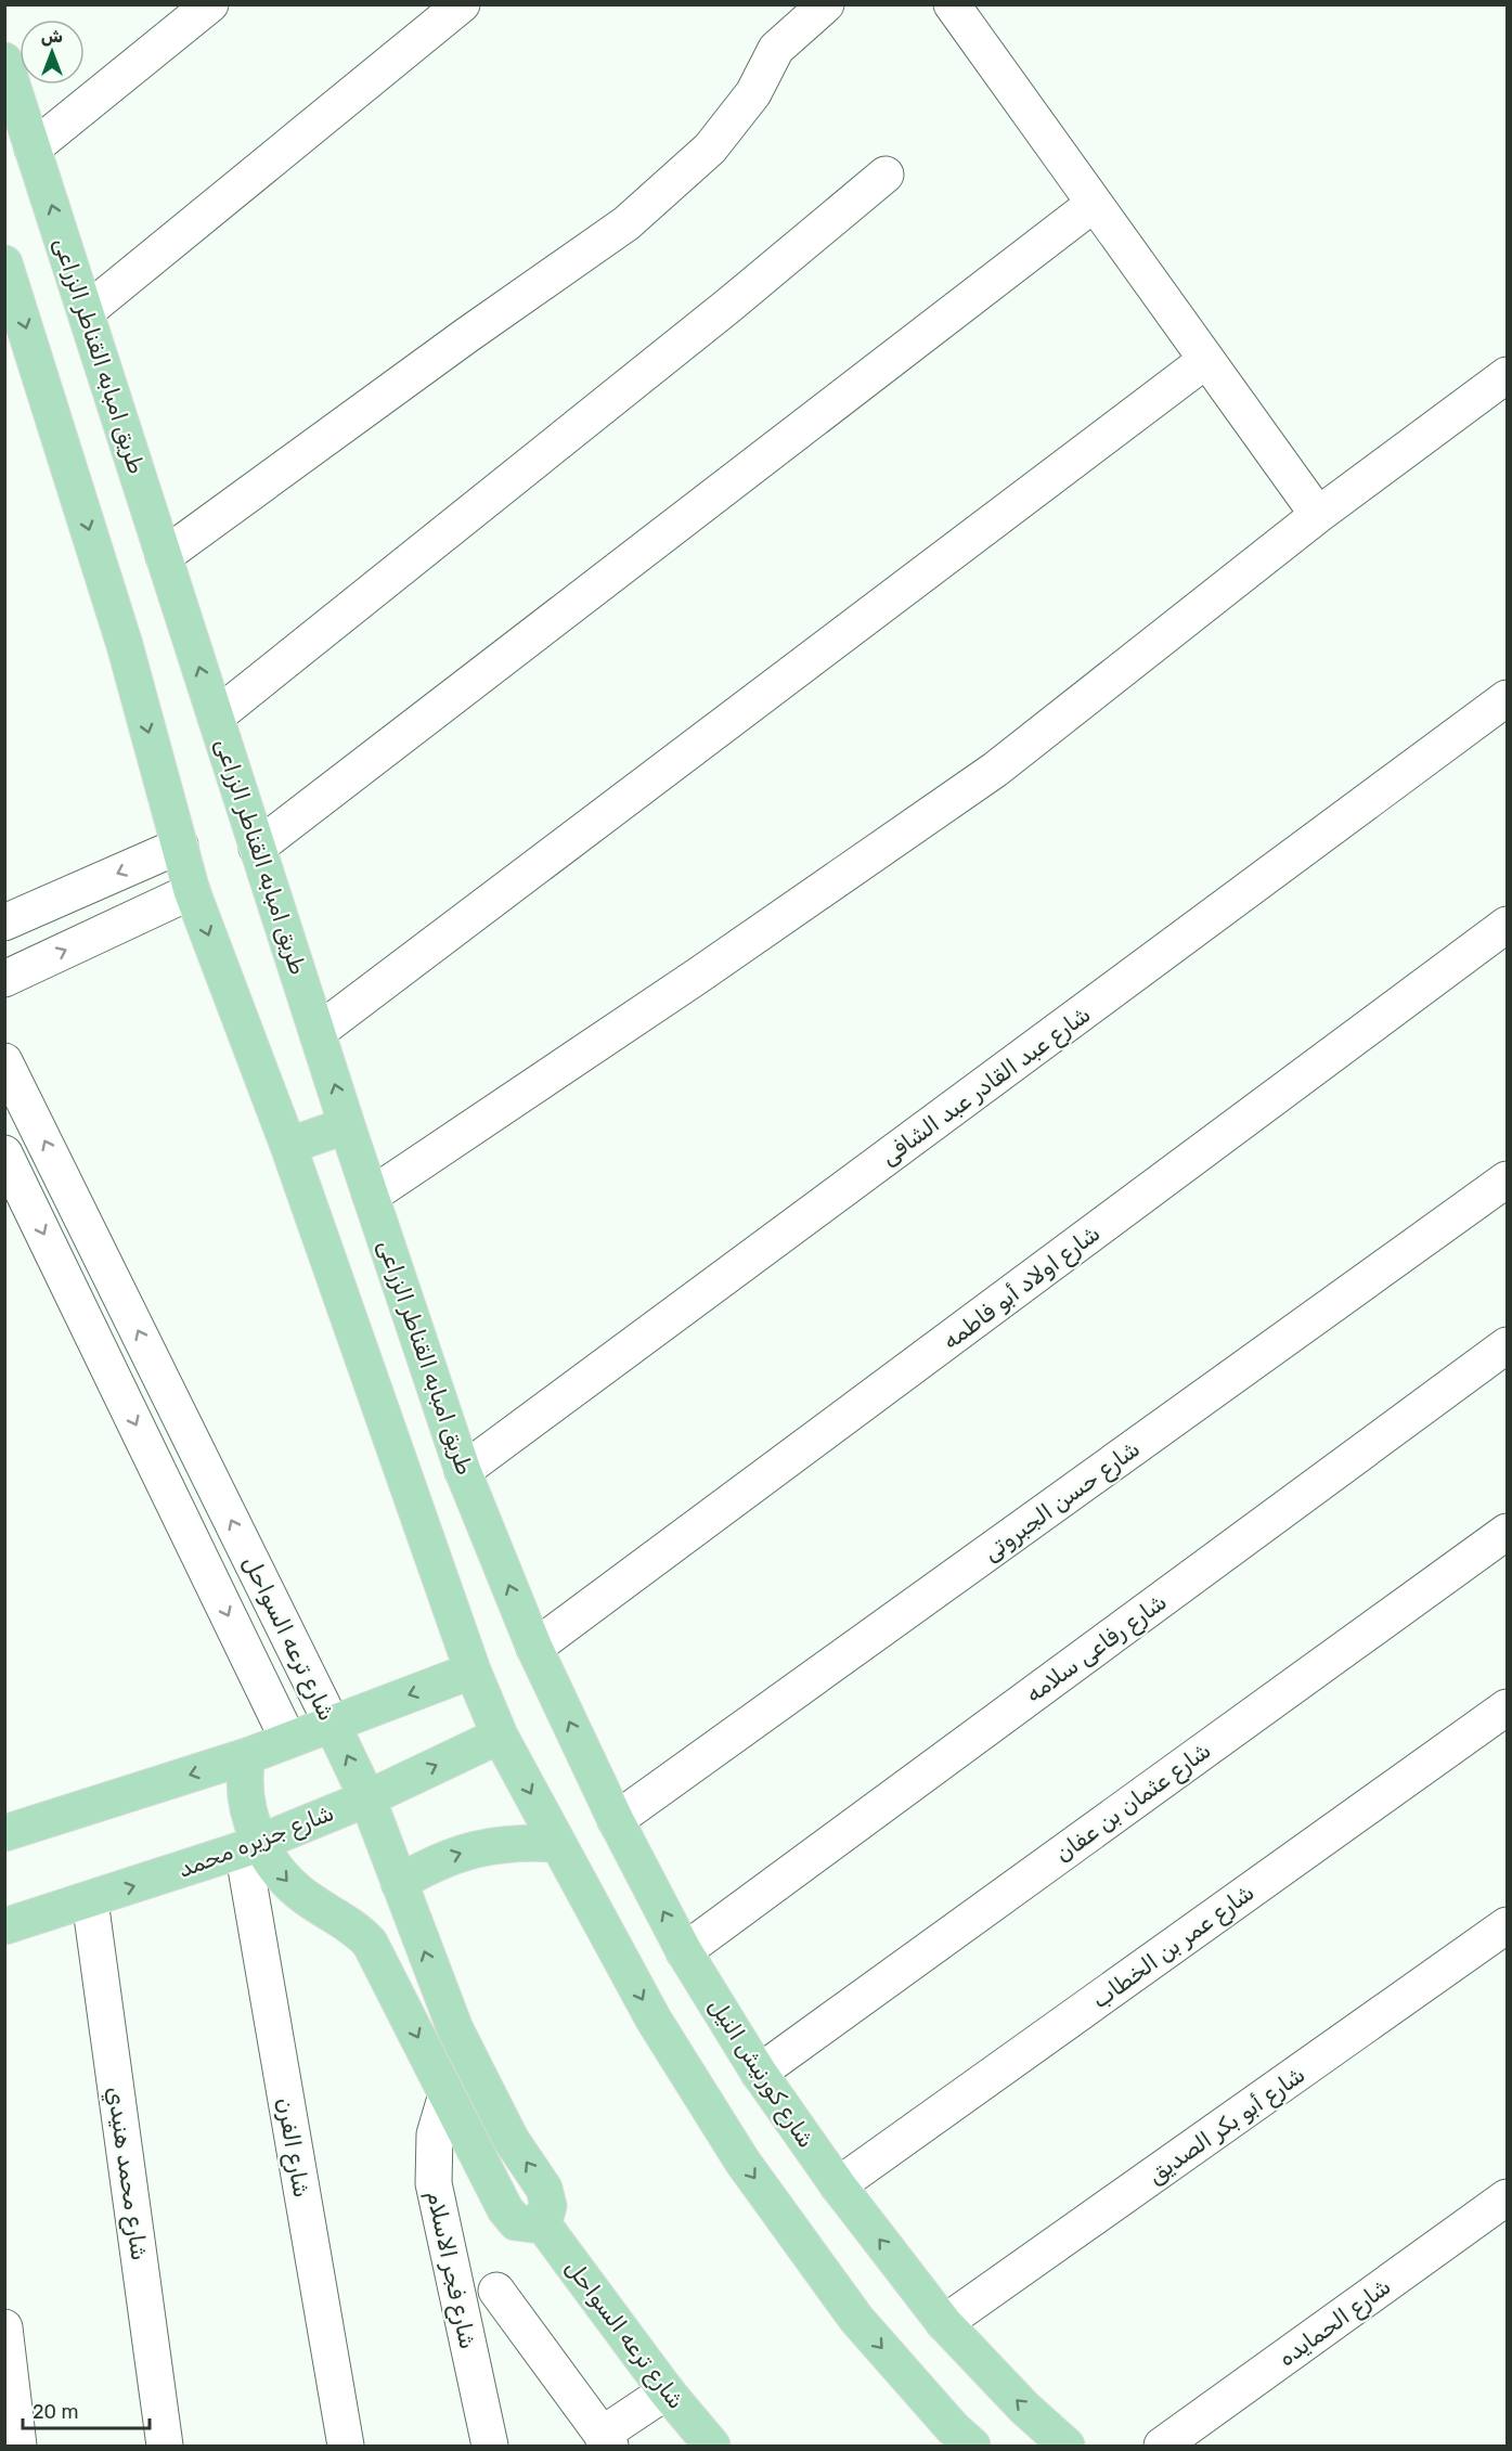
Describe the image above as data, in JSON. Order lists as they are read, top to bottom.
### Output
{
  "streets": {
    "main road": [
      "طريق امبابه القناطر الزراعى",
      "شارع ترعه السواحل",
      "شارع جزيره محمد",
      "شارع كورنيش النيل"
    ],
    "street": [
      "شارع عبد القادر عبد الشافى",
      "شارع اولاد أبو فاطمه",
      "شارع حسن الجبروتى",
      "شارع رفاعى سلامه",
      "شارع عثمان بن عفان",
      "شارع عمر بن الخطاب",
      "شارع أبو بكر الصديق",
      "شارع الفرن",
      "شارع محمد هنيدي",
      "شارع فجر الاسلام",
      "شارع الحمايده"
    ]
  },
  "crossings": [
    ["طريق امبابه القناطر الزراعى", "شارع عبد القادر عبد الشافى"],
    ["طريق امبابه القناطر الزراعى", "شارع اولاد أبو فاطمه"],
    ["طريق امبابه القناطر الزراعى", "شارع كورنيش النيل"],
    ["شارع اولاد أبو فاطمه", "شارع كورنيش النيل"],
    ["شارع حسن الجبروتى", "شارع كورنيش النيل"],
    ["شارع ترعه السواحل", "شارع جزيره محمد"],
    ["شارع رفاعى سلامه", "شارع كورنيش النيل"],
    ["شارع عثمان بن عفان", "شارع كورنيش النيل"],
    ["شارع جزيره محمد", "شارع الفرن"],
    ["شارع جزيره محمد", "شارع محمد هنيدي"],
    ["شارع عمر بن الخطاب", "شارع كورنيش النيل"],
    ["شارع كورنيش النيل", "شارع أبو بكر الصديق"]
  ],
  "scale_bar": "20 m",
  "north": "top"
}
